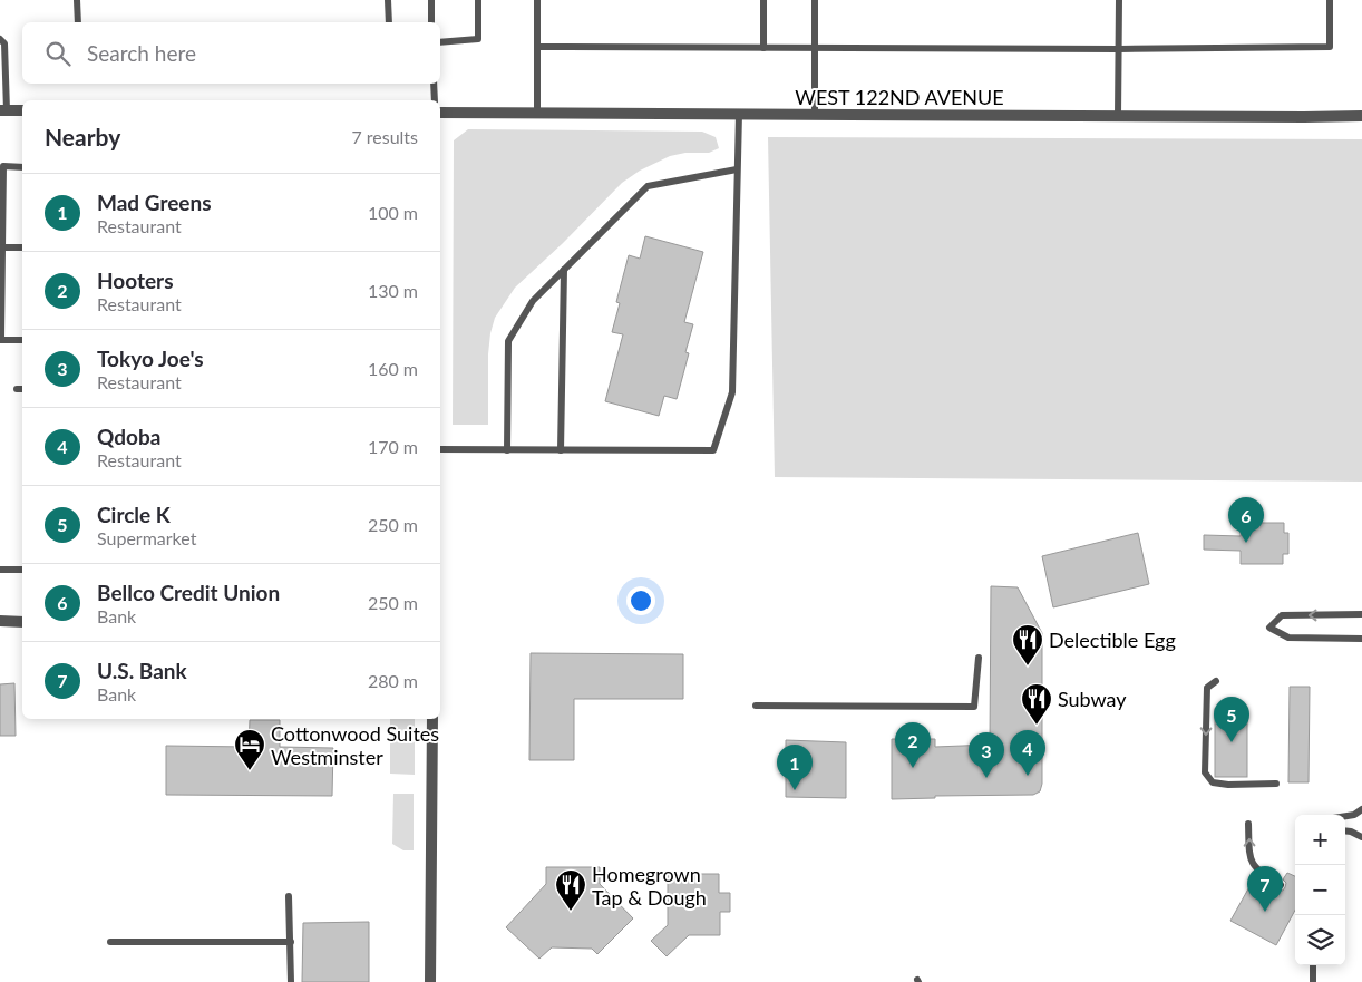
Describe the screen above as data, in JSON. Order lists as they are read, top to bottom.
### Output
{
  "streets": {
    "street": ["WEST 122ND AVENUE"]
  },
  "places": {
    "restaurant": ["Delectible Egg", "Subway", "Homegrown Tap & Dough"],
    "hotel": ["Cottonwood Suites Westminster"]
  },
  "page": {
    "search": "Search here",
    "heading": ["Nearby", "7 results"],
    "list": [
      {
        "mark": "1",
        "name": "Mad Greens",
        "note": "Restaurant",
        "value": "100 m"
      },
      {
        "mark": "2",
        "name": "Hooters",
        "note": "Restaurant",
        "value": "130 m"
      },
      {
        "mark": "3",
        "name": "Tokyo Joe's",
        "note": "Restaurant",
        "value": "160 m"
      },
      {
        "mark": "4",
        "name": "Qdoba",
        "note": "Restaurant",
        "value": "170 m"
      },
      {
        "mark": "5",
        "name": "Circle K",
        "note": "Supermarket",
        "value": "250 m"
      },
      {
        "mark": "6",
        "name": "Bellco Credit Union",
        "note": "Bank",
        "value": "250 m"
      },
      {
        "mark": "7",
        "name": "U.S. Bank",
        "note": "Bank",
        "value": "280 m"
      }
    ],
    "pins": [
      "6",
      "5",
      "2",
      "4",
      "3",
      "1",
      "7"
    ],
    "map_buttons": ["+", "−"]
  }
}
